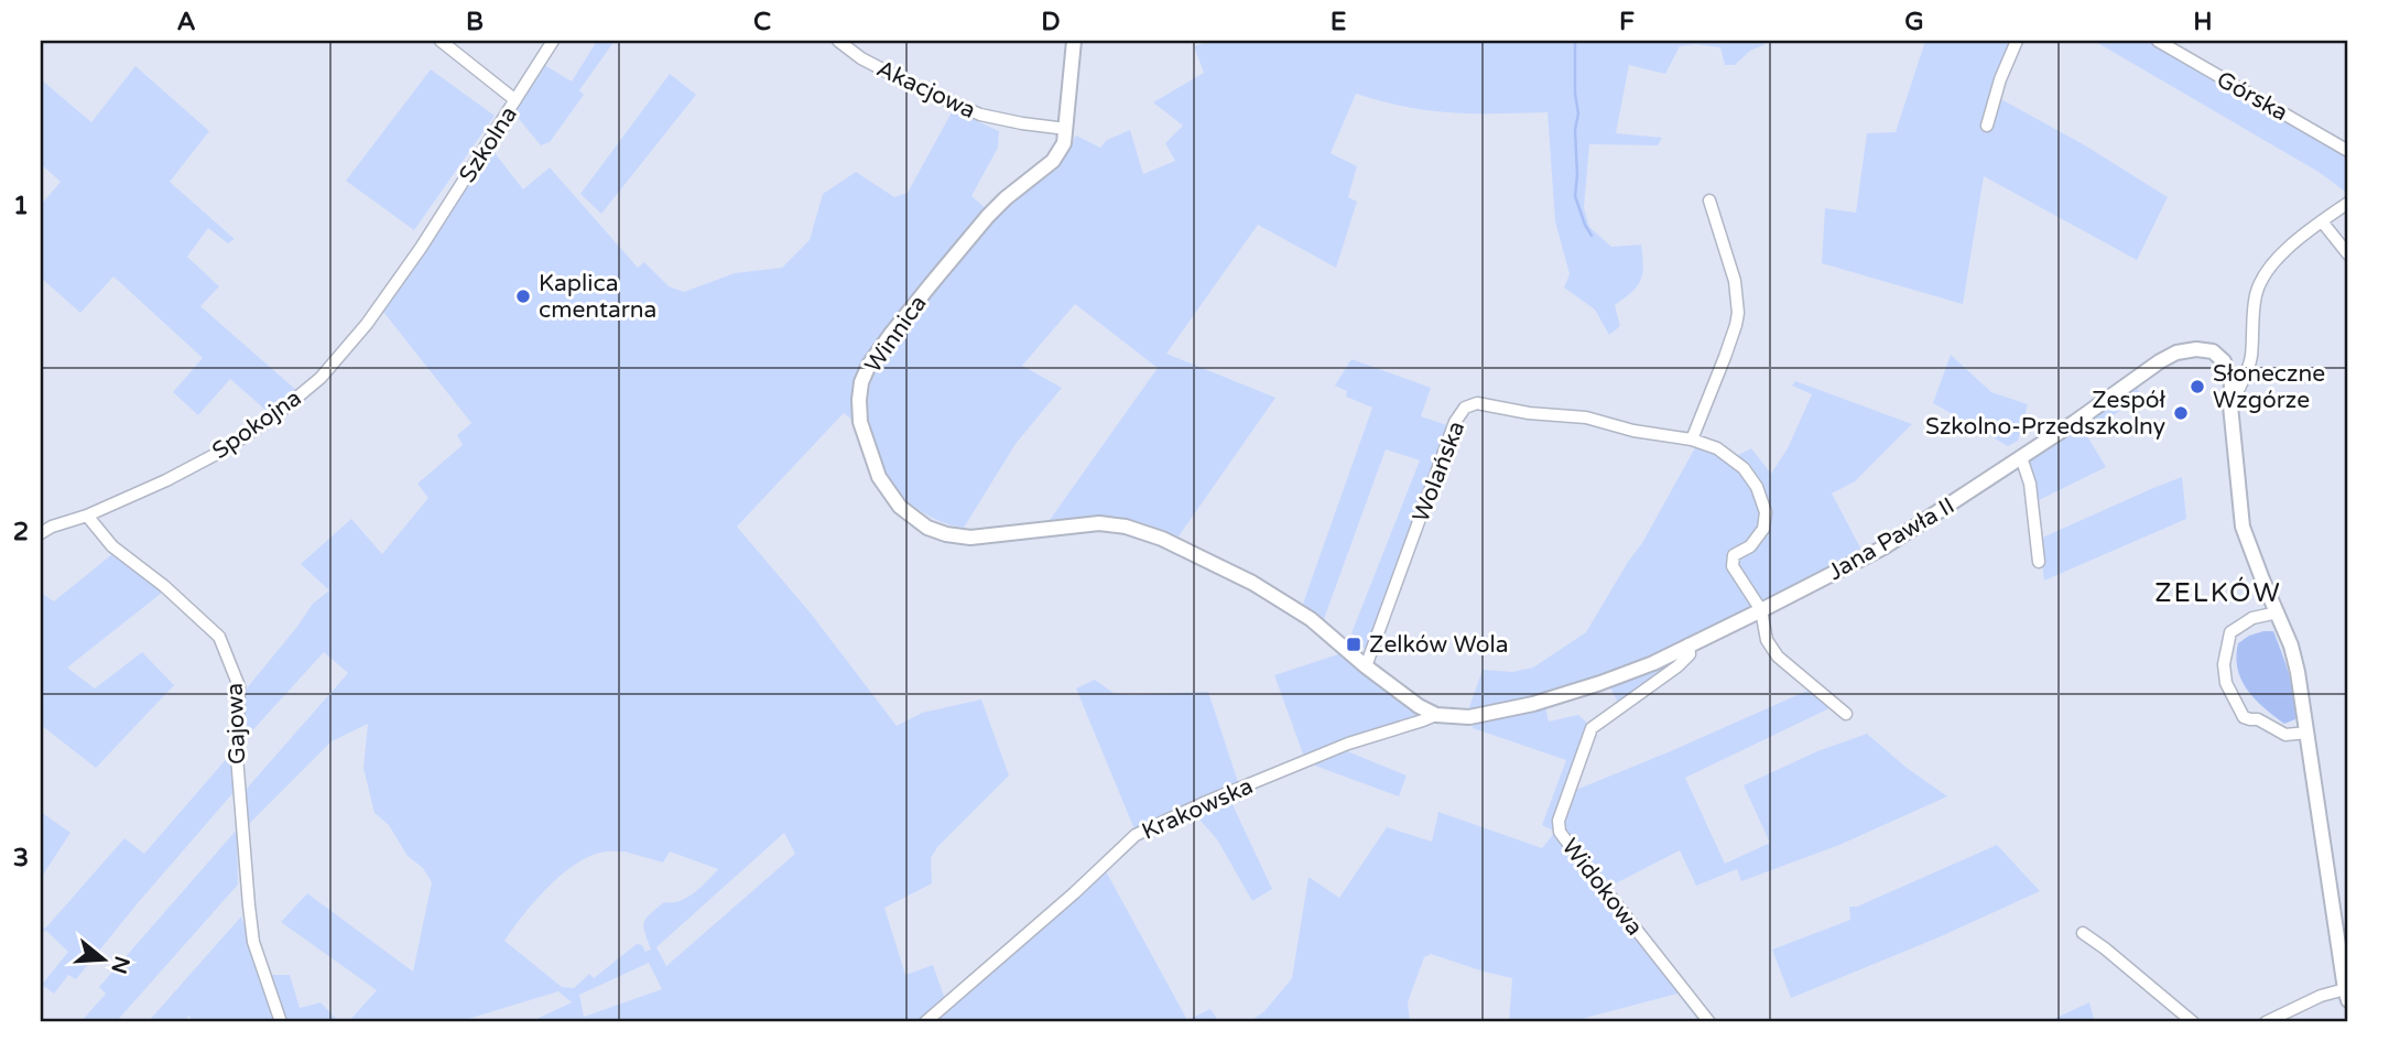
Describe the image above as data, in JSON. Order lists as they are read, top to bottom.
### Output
{
  "streets": {
    "street": [
      "Akacjowa",
      "Górska",
      "Szkolna",
      "Winnica",
      "Spokojna",
      "Wolańska",
      "Jana Pawła II",
      "Gajowa",
      "Krakowska",
      "Widokowa"
    ]
  },
  "crossings": [
    ["Akacjowa", "Winnica"],
    ["Szkolna", "Spokojna"],
    ["Winnica", "Jana Pawła II"],
    ["Spokojna", "Gajowa"],
    ["Wolańska", "Jana Pawła II"],
    ["Jana Pawła II", "Krakowska"],
    ["Jana Pawła II", "Widokowa"]
  ],
  "districts": ["ZELKÓW"],
  "places": {
    "other": ["Kaplica cmentarna", "Słoneczne Wzgórze", "Zespół Szkolno-Przedszkolny"],
    "transit": ["Zelków Wola"]
  },
  "north": "right",
  "grid": {
    "columns": [
      "A",
      "B",
      "C",
      "D",
      "E",
      "F",
      "G",
      "H"
    ],
    "rows": ["1", "2", "3"]
  }
}
